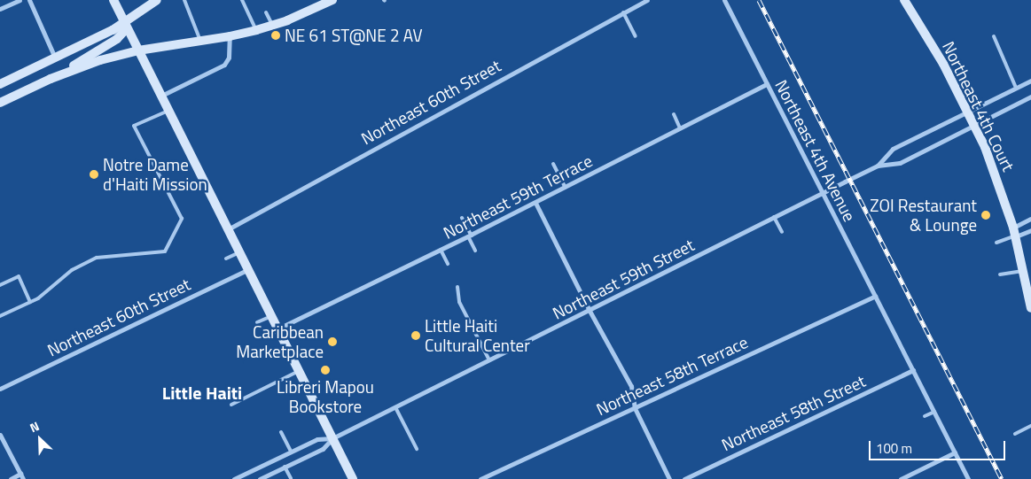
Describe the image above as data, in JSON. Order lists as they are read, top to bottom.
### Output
{
  "streets": {
    "main road": ["Northeast 4th Court"],
    "street": [
      "Northeast 60th Street",
      "Northeast 4th Avenue",
      "Northeast 59th Terrace",
      "Northeast 59th Street",
      "Northeast 58th Terrace",
      "Northeast 58th Street"
    ]
  },
  "crossings": [
    ["Northeast 4th Court", "Northeast 59th Street"],
    ["Northeast 4th Avenue", "Northeast 59th Terrace"],
    ["Northeast 4th Avenue", "Northeast 59th Street"],
    ["Northeast 4th Avenue", "Northeast 58th Terrace"],
    ["Northeast 4th Avenue", "Northeast 58th Street"]
  ],
  "districts": ["Little Haiti"],
  "places": [
    "NE 61 ST@NE 2 AV",
    "Notre Dame d'Haiti Mission",
    "ZOI Restaurant & Lounge",
    "Little Haiti Cultural Center",
    "Caribbean Marketplace",
    "Libreri Mapou Bookstore"
  ],
  "scale_bar": "100 m",
  "north": "top left"
}
